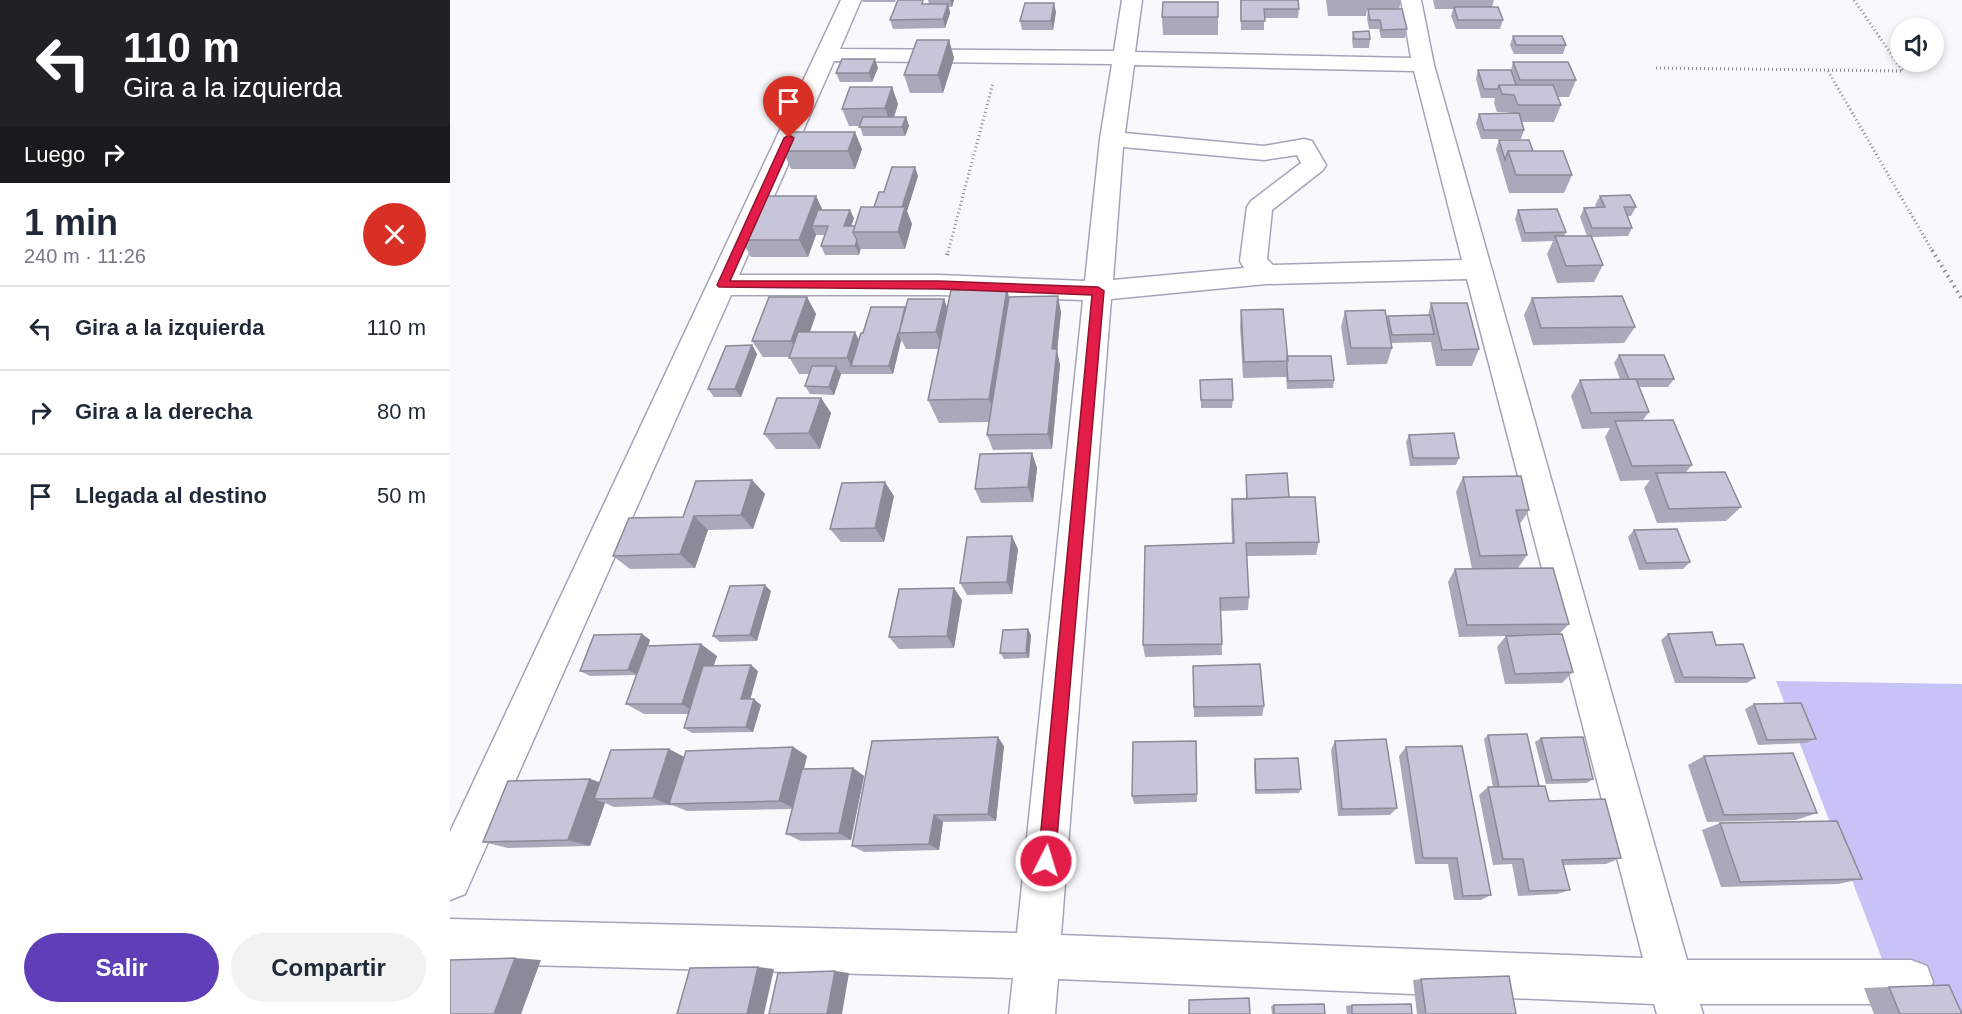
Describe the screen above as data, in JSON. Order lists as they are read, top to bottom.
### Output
{
  "page": {
    "turn": ["110 m", "Gira a la izquierda"],
    "then": "Luego",
    "heading": ["1 min", "240 m · 11:26"],
    "list": [
      {
        "name": "Gira a la izquierda",
        "value": "110 m"
      },
      {
        "name": "Gira a la derecha",
        "value": "80 m"
      },
      {
        "name": "Llegada al destino",
        "value": "50 m"
      }
    ],
    "buttons": ["Salir", "Compartir"]
  }
}
